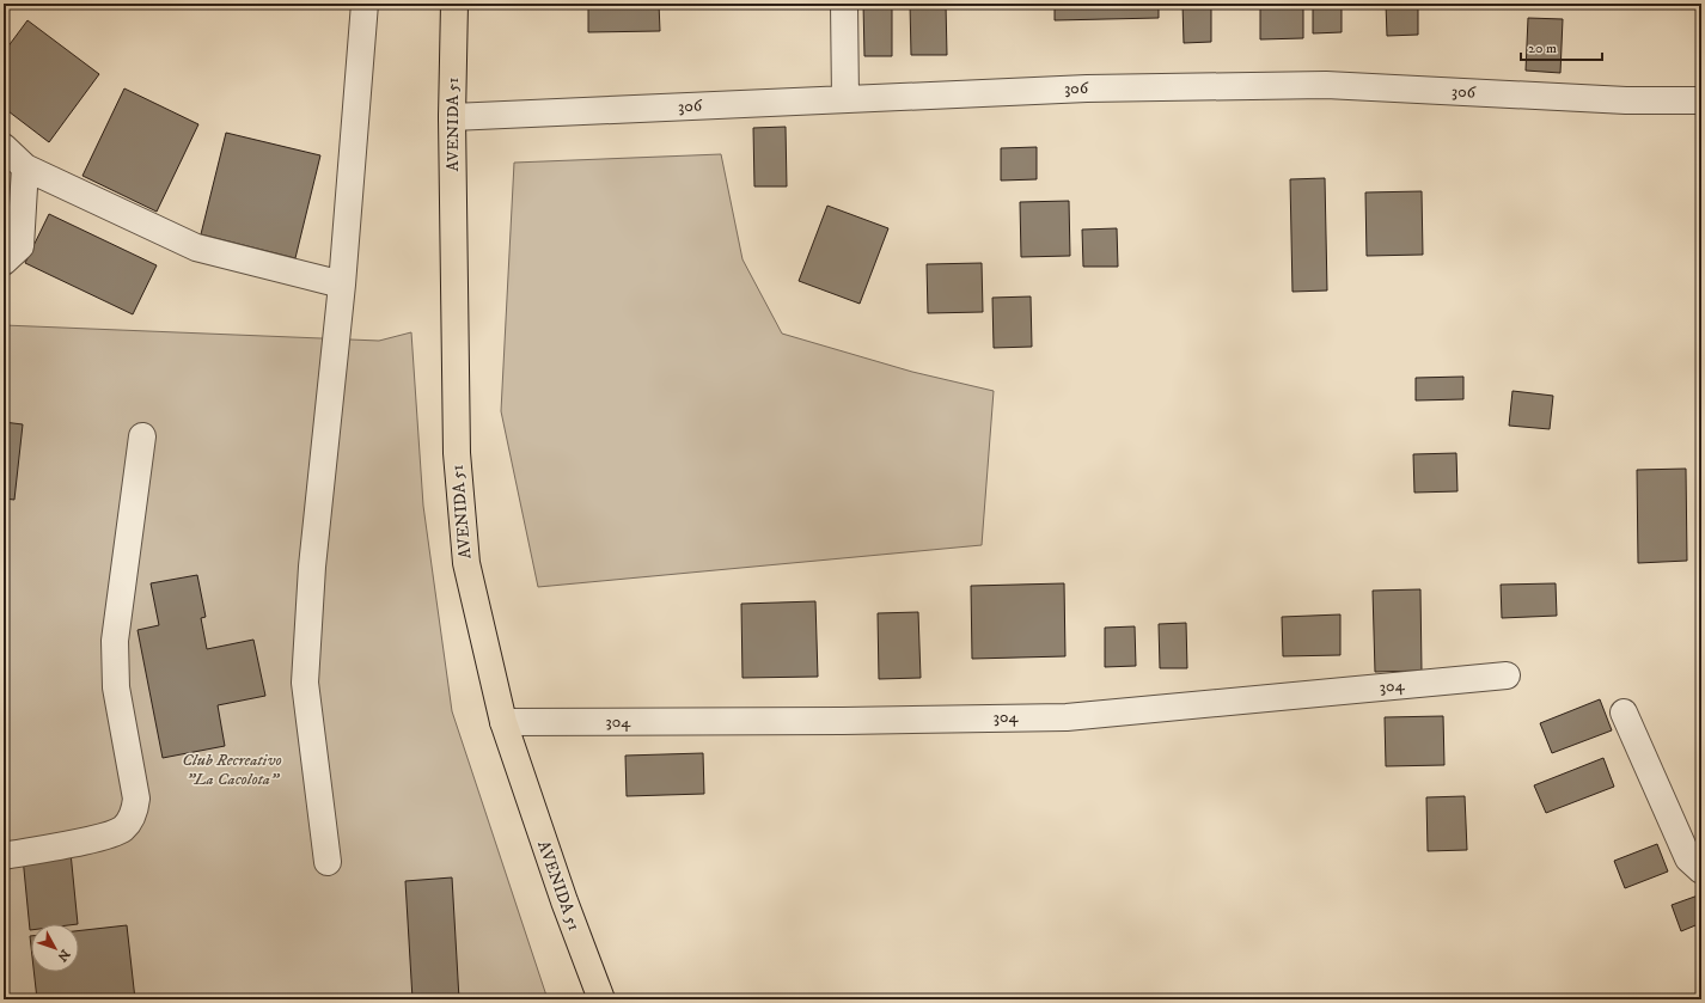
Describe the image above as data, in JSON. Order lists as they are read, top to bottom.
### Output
{
  "streets": {
    "main road": ["AVENIDA 51"],
    "street": ["306", "304"]
  },
  "crossings": [
    ["306", "AVENIDA 51"],
    ["AVENIDA 51", "304"]
  ],
  "parks": ["Club Recreativo \"La Cacolota\""],
  "scale_bar": "20 m",
  "north": "bottom right"
}
